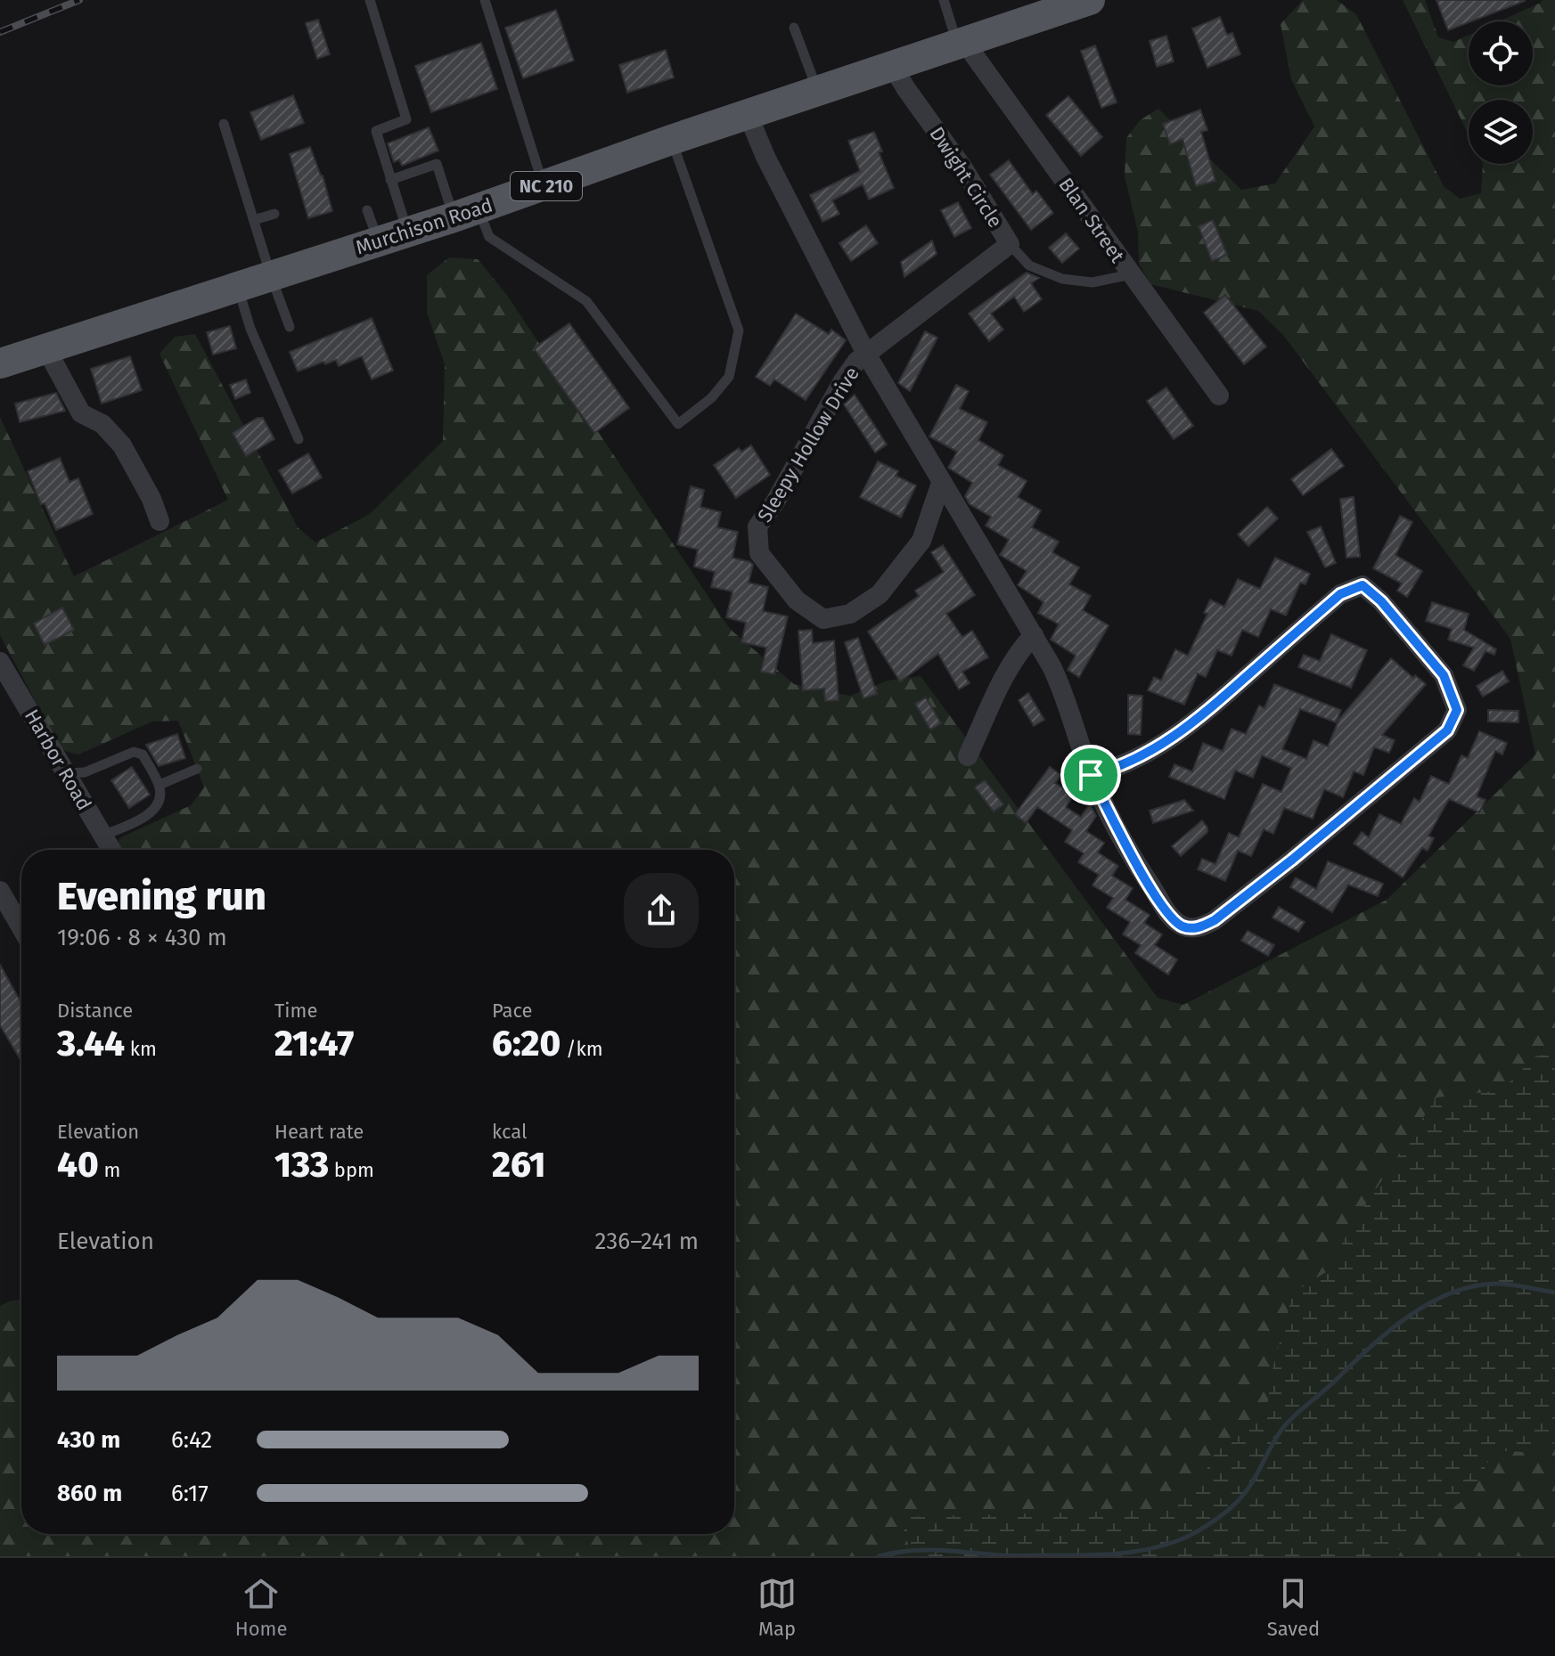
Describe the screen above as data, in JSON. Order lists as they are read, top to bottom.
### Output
{
  "streets": {
    "main road": ["NC 210", "Murchison Road"],
    "street": [
      "Dwight Circle",
      "Blan Street",
      "Sleepy Hollow Drive",
      "Harbor Road"
    ]
  },
  "crossings": [
    ["Dwight Circle", "Murchison Road"],
    ["Dwight Circle", "Sleepy Hollow Drive"],
    ["Blan Street", "Murchison Road"],
    ["Murchison Road", "Sleepy Hollow Drive"]
  ],
  "page": {
    "heading": ["Evening run", "19:06 · 8 × 430 m"],
    "stats": [
      ["Distance", "3.44 km"],
      ["Time", "21:47"],
      ["Pace", "6:20 /km"],
      ["Elevation", "40 m"],
      ["Heart rate", "133 bpm"],
      ["kcal", "261"]
    ],
    "chart": ["Elevation", "236–241 m"],
    "list": [
      {
        "name": "430 m",
        "note": "6:42"
      },
      {
        "name": "860 m",
        "note": "6:17"
      }
    ],
    "tabs": ["Home", "Map", "Saved"]
  }
}
